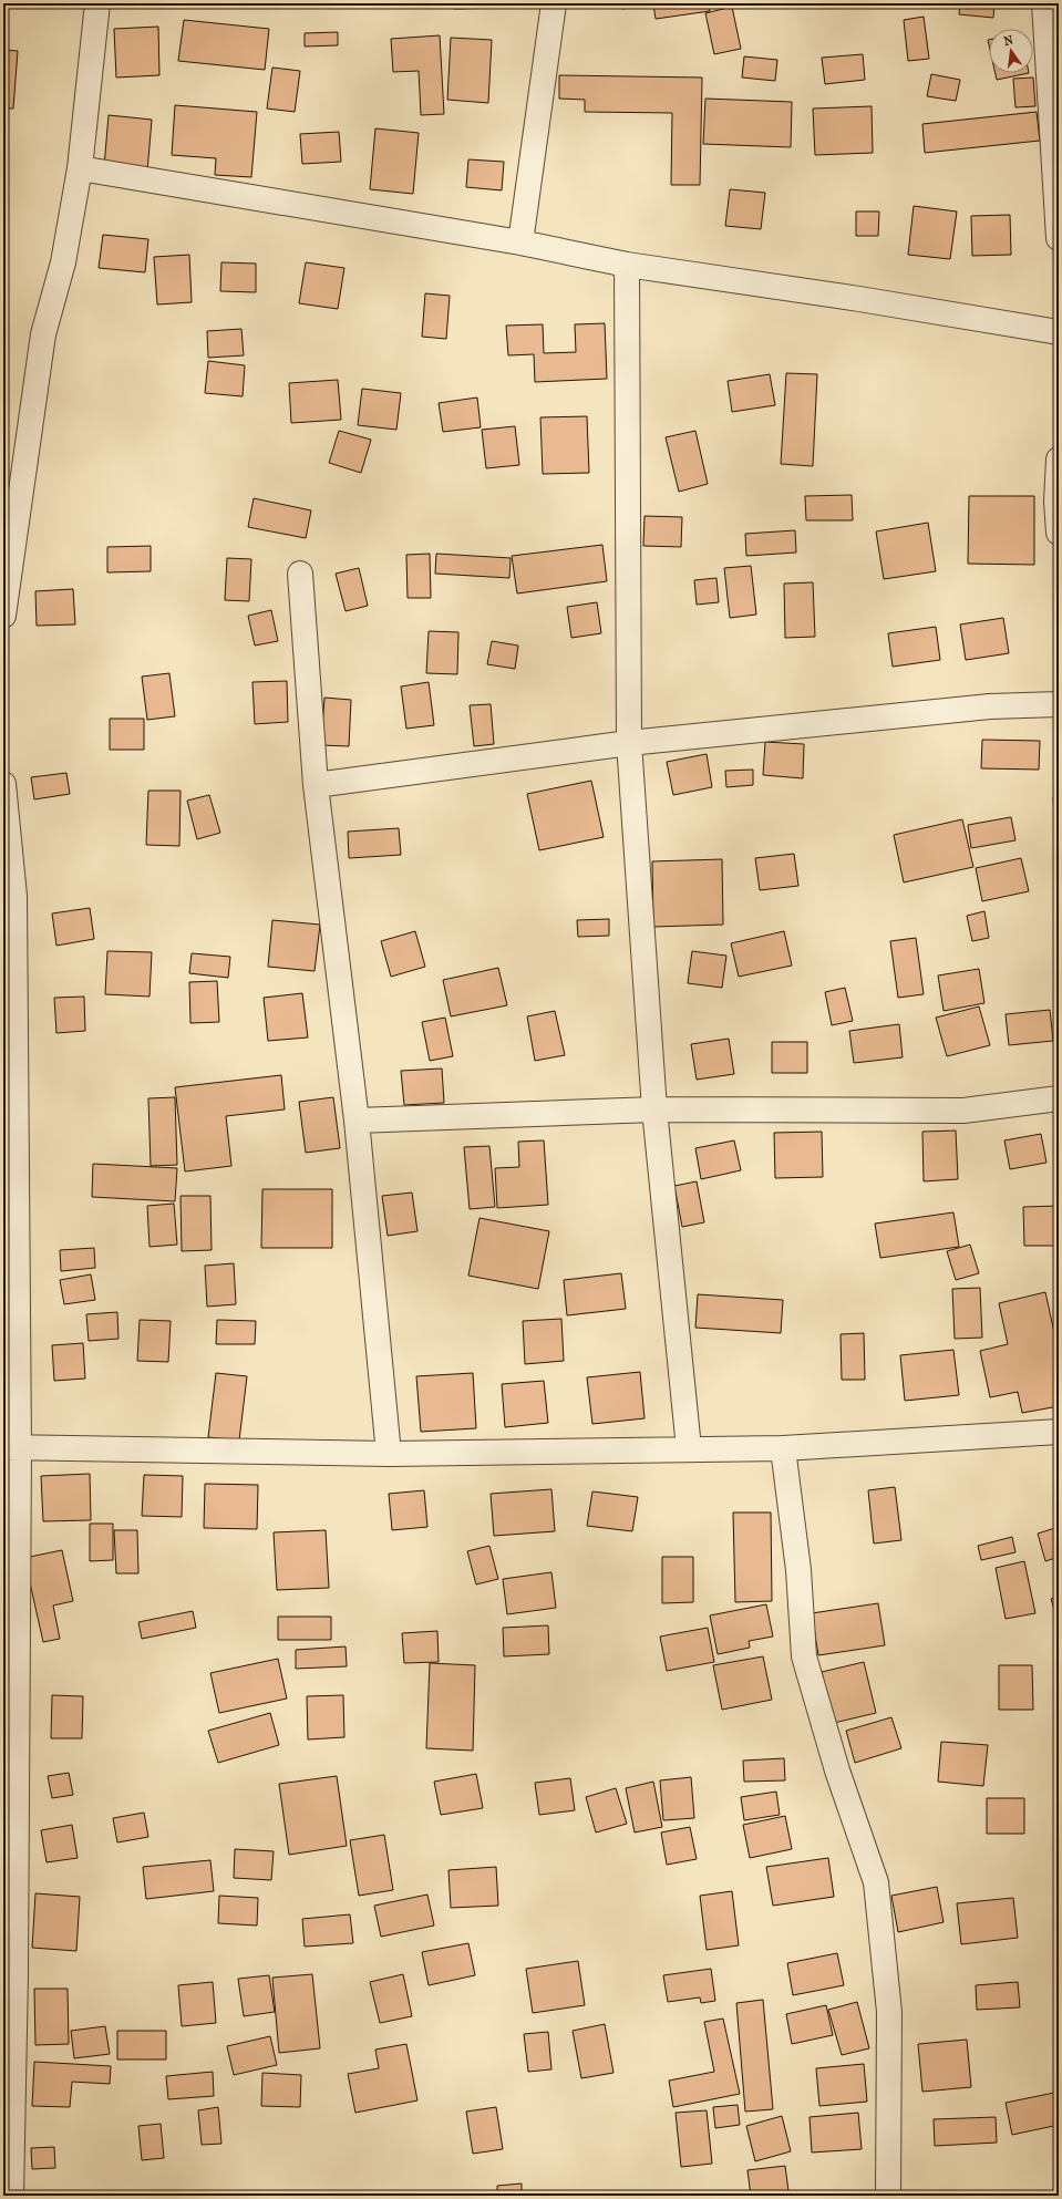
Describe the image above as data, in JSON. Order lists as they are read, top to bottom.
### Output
{
  "north": "top"
}
